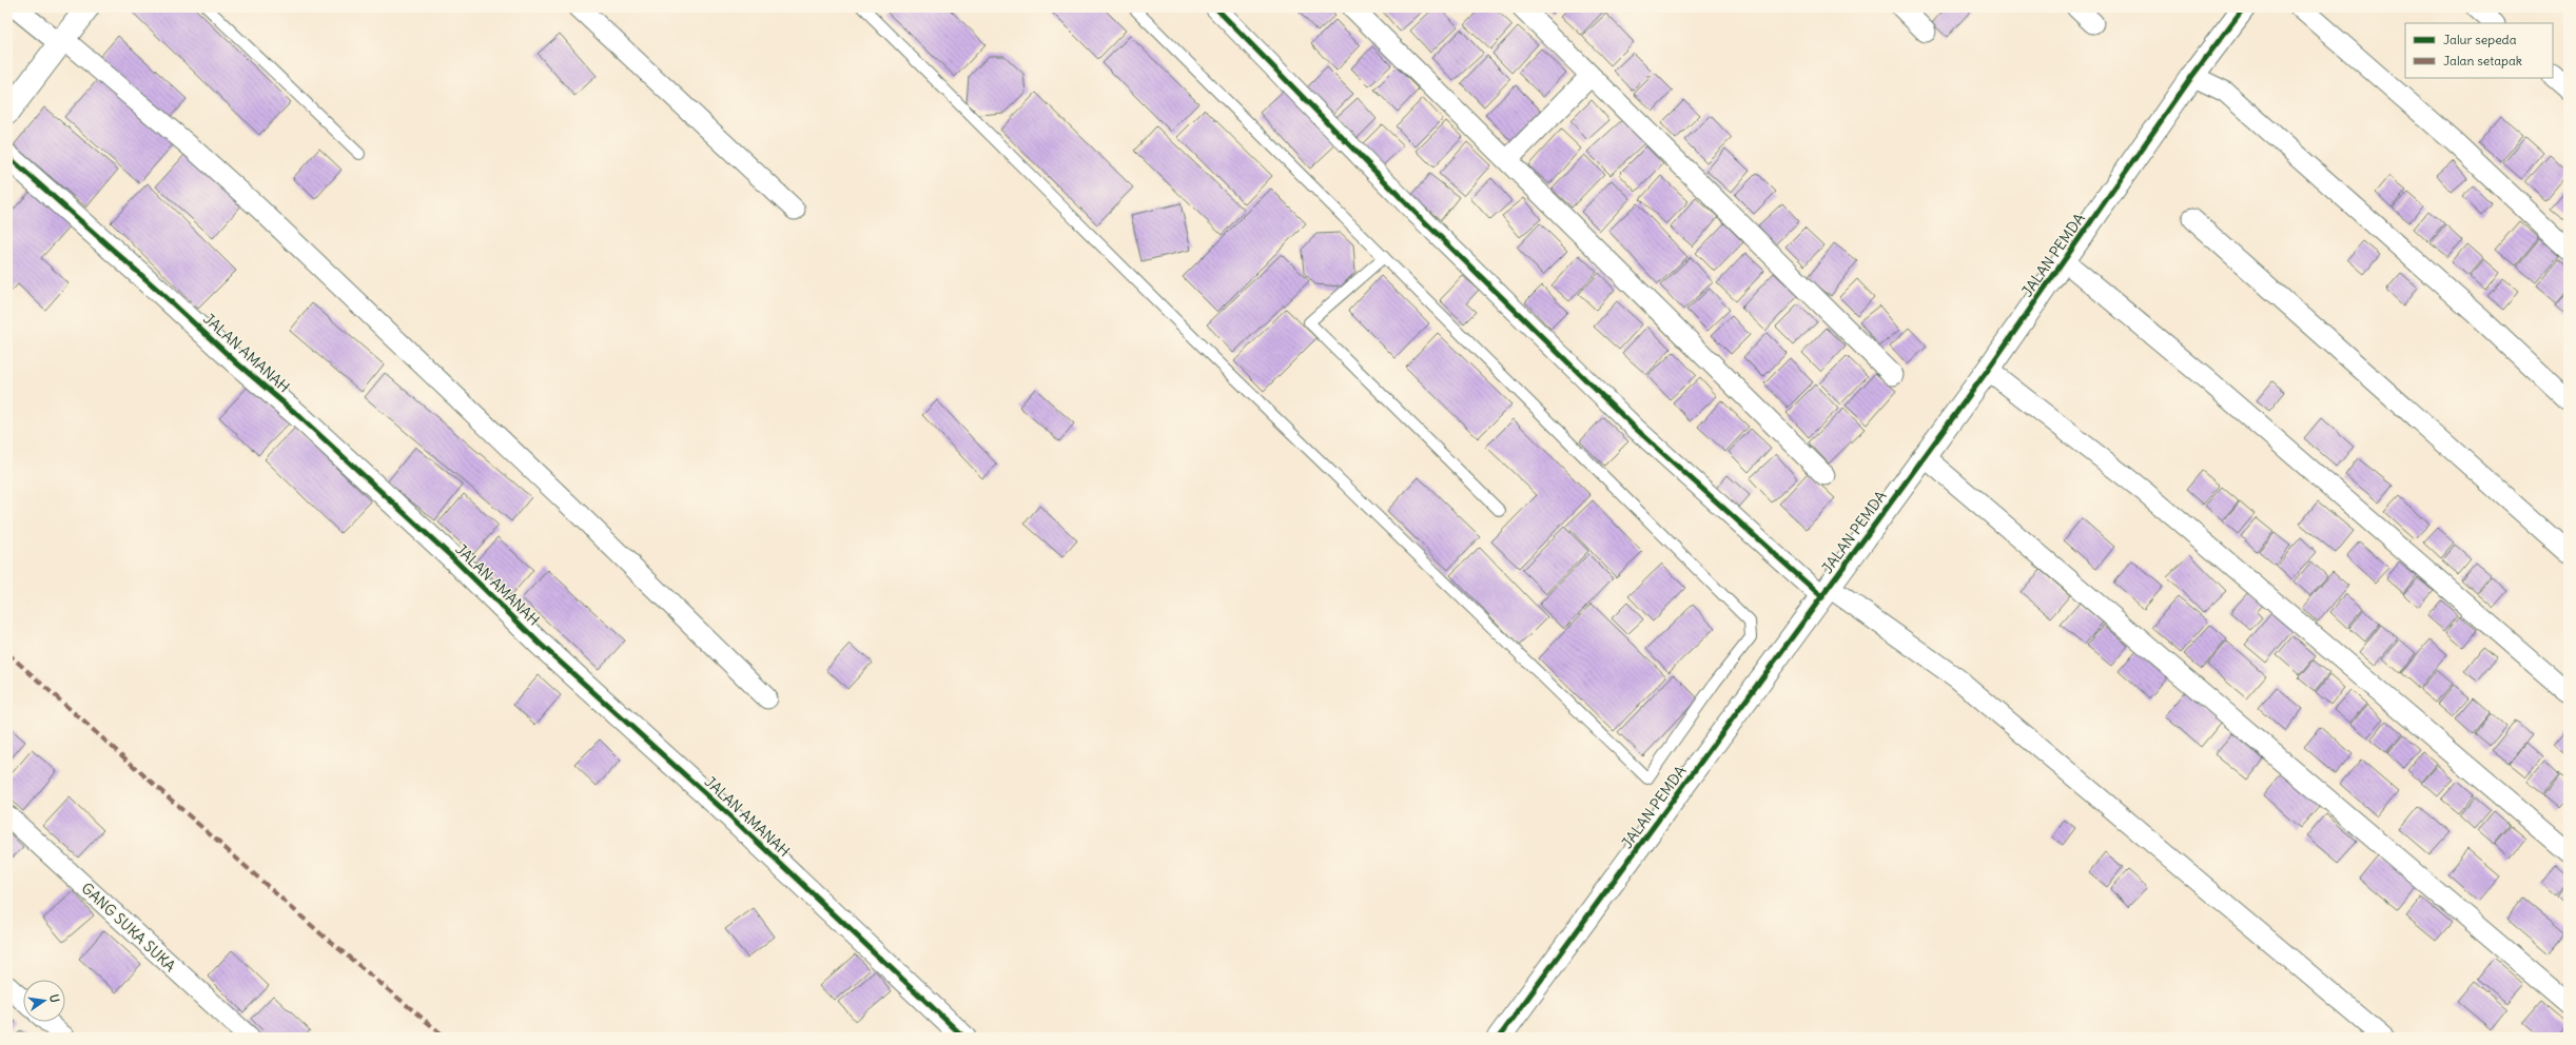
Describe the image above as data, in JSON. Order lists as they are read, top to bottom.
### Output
{
  "streets": {
    "street": ["JALAN PEMDA", "JALAN AMANAH", "GANG SUKA SUKA"]
  },
  "legend": ["Jalur sepeda", "Jalan setapak"],
  "north": "right"
}
